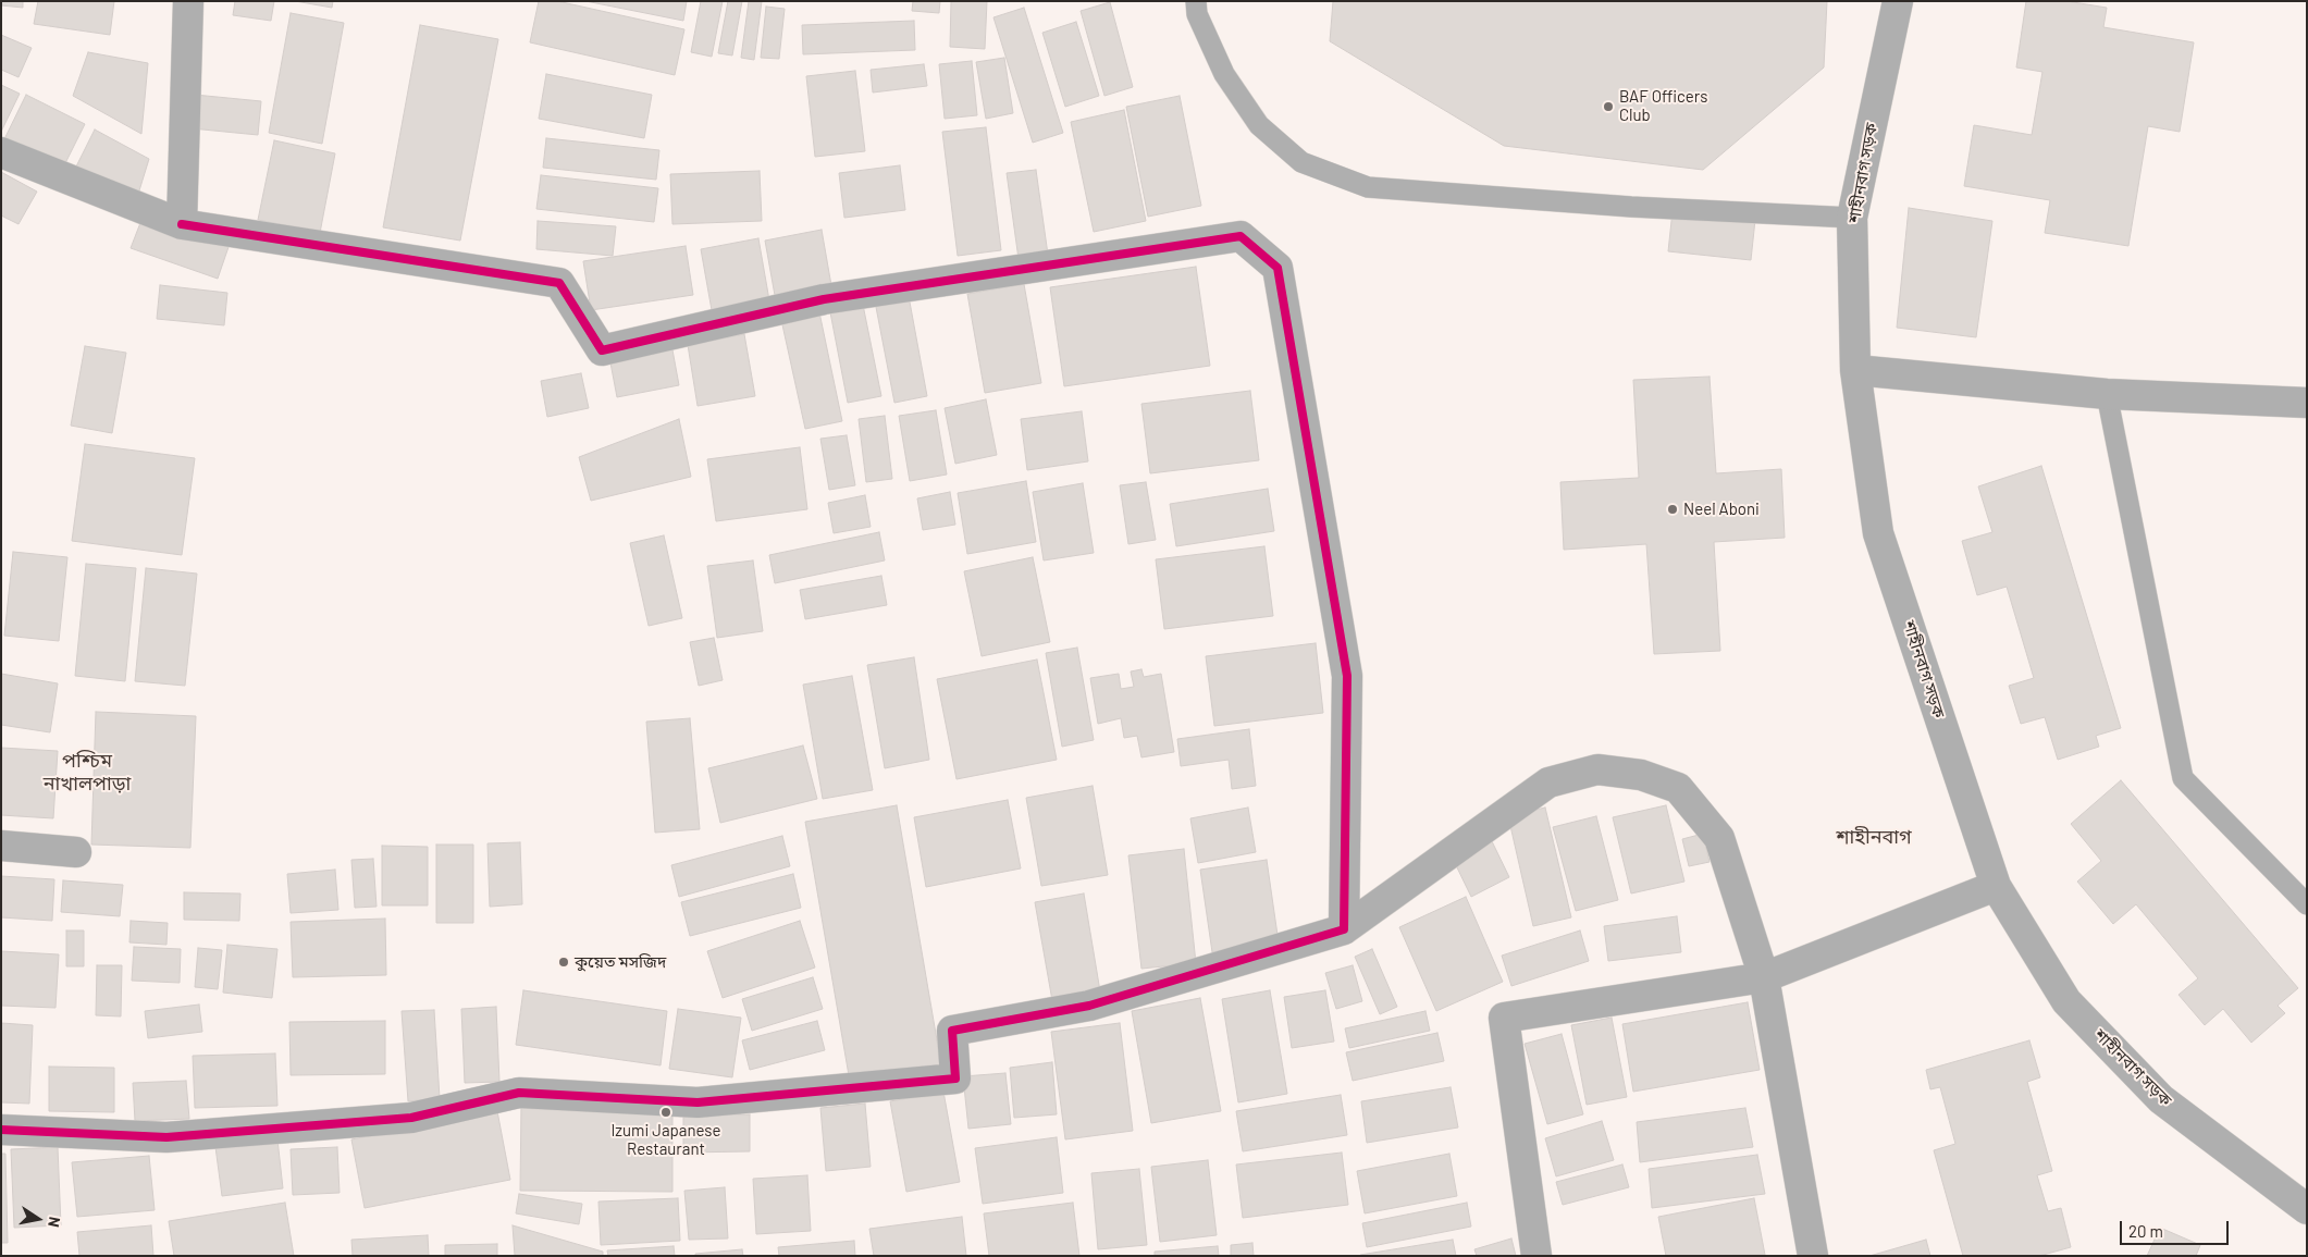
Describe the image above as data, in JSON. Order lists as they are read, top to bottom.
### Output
{
  "streets": {
    "street": ["শাহীনবাগ সড়ক"]
  },
  "districts": ["পশ্চিম নাখালপাড়া", "শাহীনবাগ"],
  "places": [
    "BAF Officers Club",
    "Neel Aboni",
    "কুয়েত মসজিদ",
    "Izumi Japanese Restaurant"
  ],
  "scale_bar": "20 m",
  "north": "right"
}
